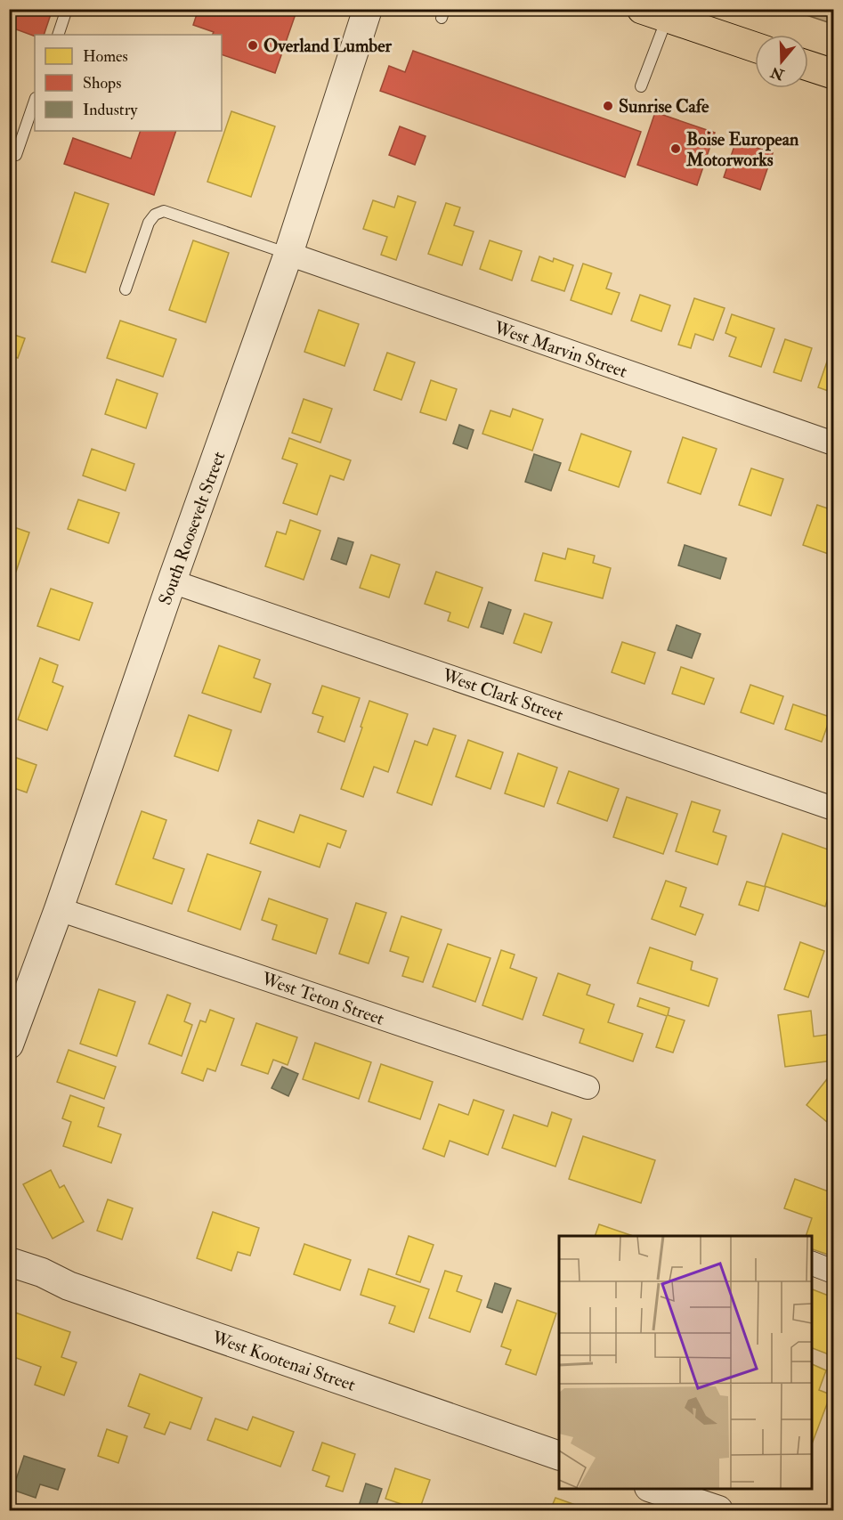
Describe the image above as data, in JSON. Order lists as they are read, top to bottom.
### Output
{
  "streets": {
    "street": [
      "West Marvin Street",
      "South Roosevelt Street",
      "West Clark Street",
      "West Teton Street",
      "West Kootenai Street"
    ]
  },
  "crossings": [
    ["West Marvin Street", "South Roosevelt Street"],
    ["South Roosevelt Street", "West Clark Street"],
    ["South Roosevelt Street", "West Teton Street"]
  ],
  "places": ["Overland Lumber", "Sunrise Cafe", "Boise European Motorworks"],
  "legend": ["Homes", "Shops", "Industry"],
  "north": "bottom"
}
